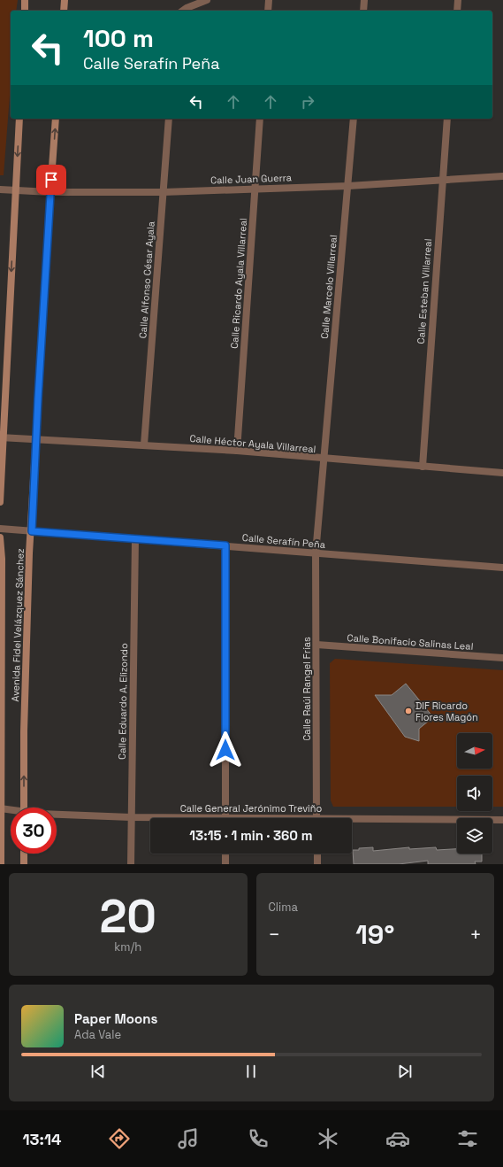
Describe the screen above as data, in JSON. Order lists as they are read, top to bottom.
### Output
{
  "streets": {
    "street": [
      "Calle Juan Guerra",
      "Calle Alfonso César Ayala",
      "Calle Ricardo Ayala Villarreal",
      "Calle Marcelo Villarreal",
      "Calle Esteban Villarreal",
      "Calle Héctor Ayala Villarreal",
      "Calle Serafín Peña",
      "Avenida Fidel Velázquez Sánchez",
      "Calle Bonifacio Salinas Leal",
      "Calle Raúl Rangel Frías",
      "Calle Eduardo A. Elizondo",
      "Calle General Jerónimo Treviño"
    ]
  },
  "crossings": [
    ["Calle Juan Guerra", "Calle Alfonso César Ayala"],
    ["Calle Juan Guerra", "Calle Ricardo Ayala Villarreal"],
    ["Calle Juan Guerra", "Calle Marcelo Villarreal"],
    ["Calle Juan Guerra", "Calle Esteban Villarreal"],
    ["Calle Juan Guerra", "Avenida Fidel Velázquez Sánchez"],
    ["Calle Alfonso César Ayala", "Calle Héctor Ayala Villarreal"],
    ["Calle Ricardo Ayala Villarreal", "Calle Héctor Ayala Villarreal"],
    ["Calle Marcelo Villarreal", "Calle Héctor Ayala Villarreal"],
    ["Calle Marcelo Villarreal", "Calle Serafín Peña"],
    ["Calle Marcelo Villarreal", "Calle Raúl Rangel Frías"],
    ["Calle Esteban Villarreal", "Calle Héctor Ayala Villarreal"],
    ["Calle Héctor Ayala Villarreal", "Avenida Fidel Velázquez Sánchez"],
    ["Calle Serafín Peña", "Avenida Fidel Velázquez Sánchez"],
    ["Calle Serafín Peña", "Calle Raúl Rangel Frías"],
    ["Calle Serafín Peña", "Calle Eduardo A. Elizondo"],
    ["Avenida Fidel Velázquez Sánchez", "Calle General Jerónimo Treviño"],
    ["Calle Bonifacio Salinas Leal", "Calle Raúl Rangel Frías"],
    ["Calle Eduardo A. Elizondo", "Calle General Jerónimo Treviño"]
  ],
  "places": ["DIF Ricardo Flores Magón"],
  "north": "right",
  "page": {
    "turn": ["100 m", "Calle Serafín Peña"],
    "limit": "30",
    "trip": "13:15 · 1 min · 360 m",
    "tile": [
      ["20", "km/h"],
      "Clima"
    ],
    "heat": ["−", "19°", "+"],
    "song": ["Paper Moons", "Ada Vale"],
    "tabs": "13:14"
  }
}
